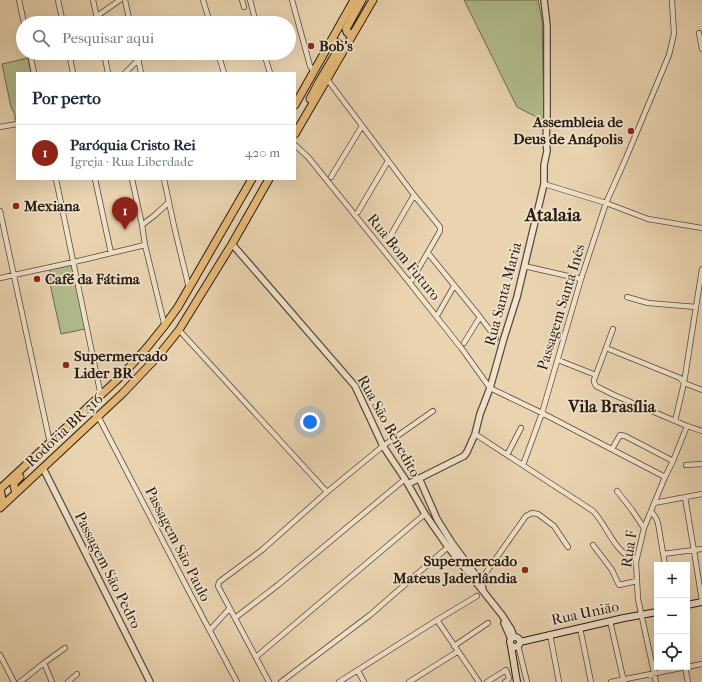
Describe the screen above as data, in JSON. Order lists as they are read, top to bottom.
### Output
{
  "streets": {
    "highway": ["Rodovia BR-316"],
    "main road": ["Rua União"],
    "street": [
      "Rua Bom Futuro",
      "Rua Santa Maria",
      "Passagem Santa Inês",
      "Rua São Benedito",
      "Passagem São Paulo",
      "Rua F",
      "Passagem São Pedro"
    ]
  },
  "crossings": [
    ["Rua Bom Futuro", "Rua Santa Maria"],
    ["Rua Santa Maria", "Rua São Benedito"],
    ["Rua São Benedito", "Rodovia BR-316"],
    ["Rodovia BR-316", "Passagem São Paulo"],
    ["Rodovia BR-316", "Passagem São Pedro"],
    ["Rua F", "Rua União"]
  ],
  "districts": ["Atalaia", "Vila Brasília"],
  "places": [
    "Bob's",
    "Assembleia de Deus de Anápolis",
    "Mexiana",
    "Café da Fátima",
    "Supermercado Lider BR",
    "Supermercado Mateus Jaderlândia"
  ],
  "page": {
    "search": "Pesquisar aqui",
    "heading": "Por perto",
    "list": [
      {
        "mark": "1",
        "name": "Paróquia Cristo Rei",
        "note": "Igreja · Rua Liberdade",
        "value": "420 m"
      }
    ],
    "pins": "1",
    "map_buttons": ["+", "−"]
  }
}
